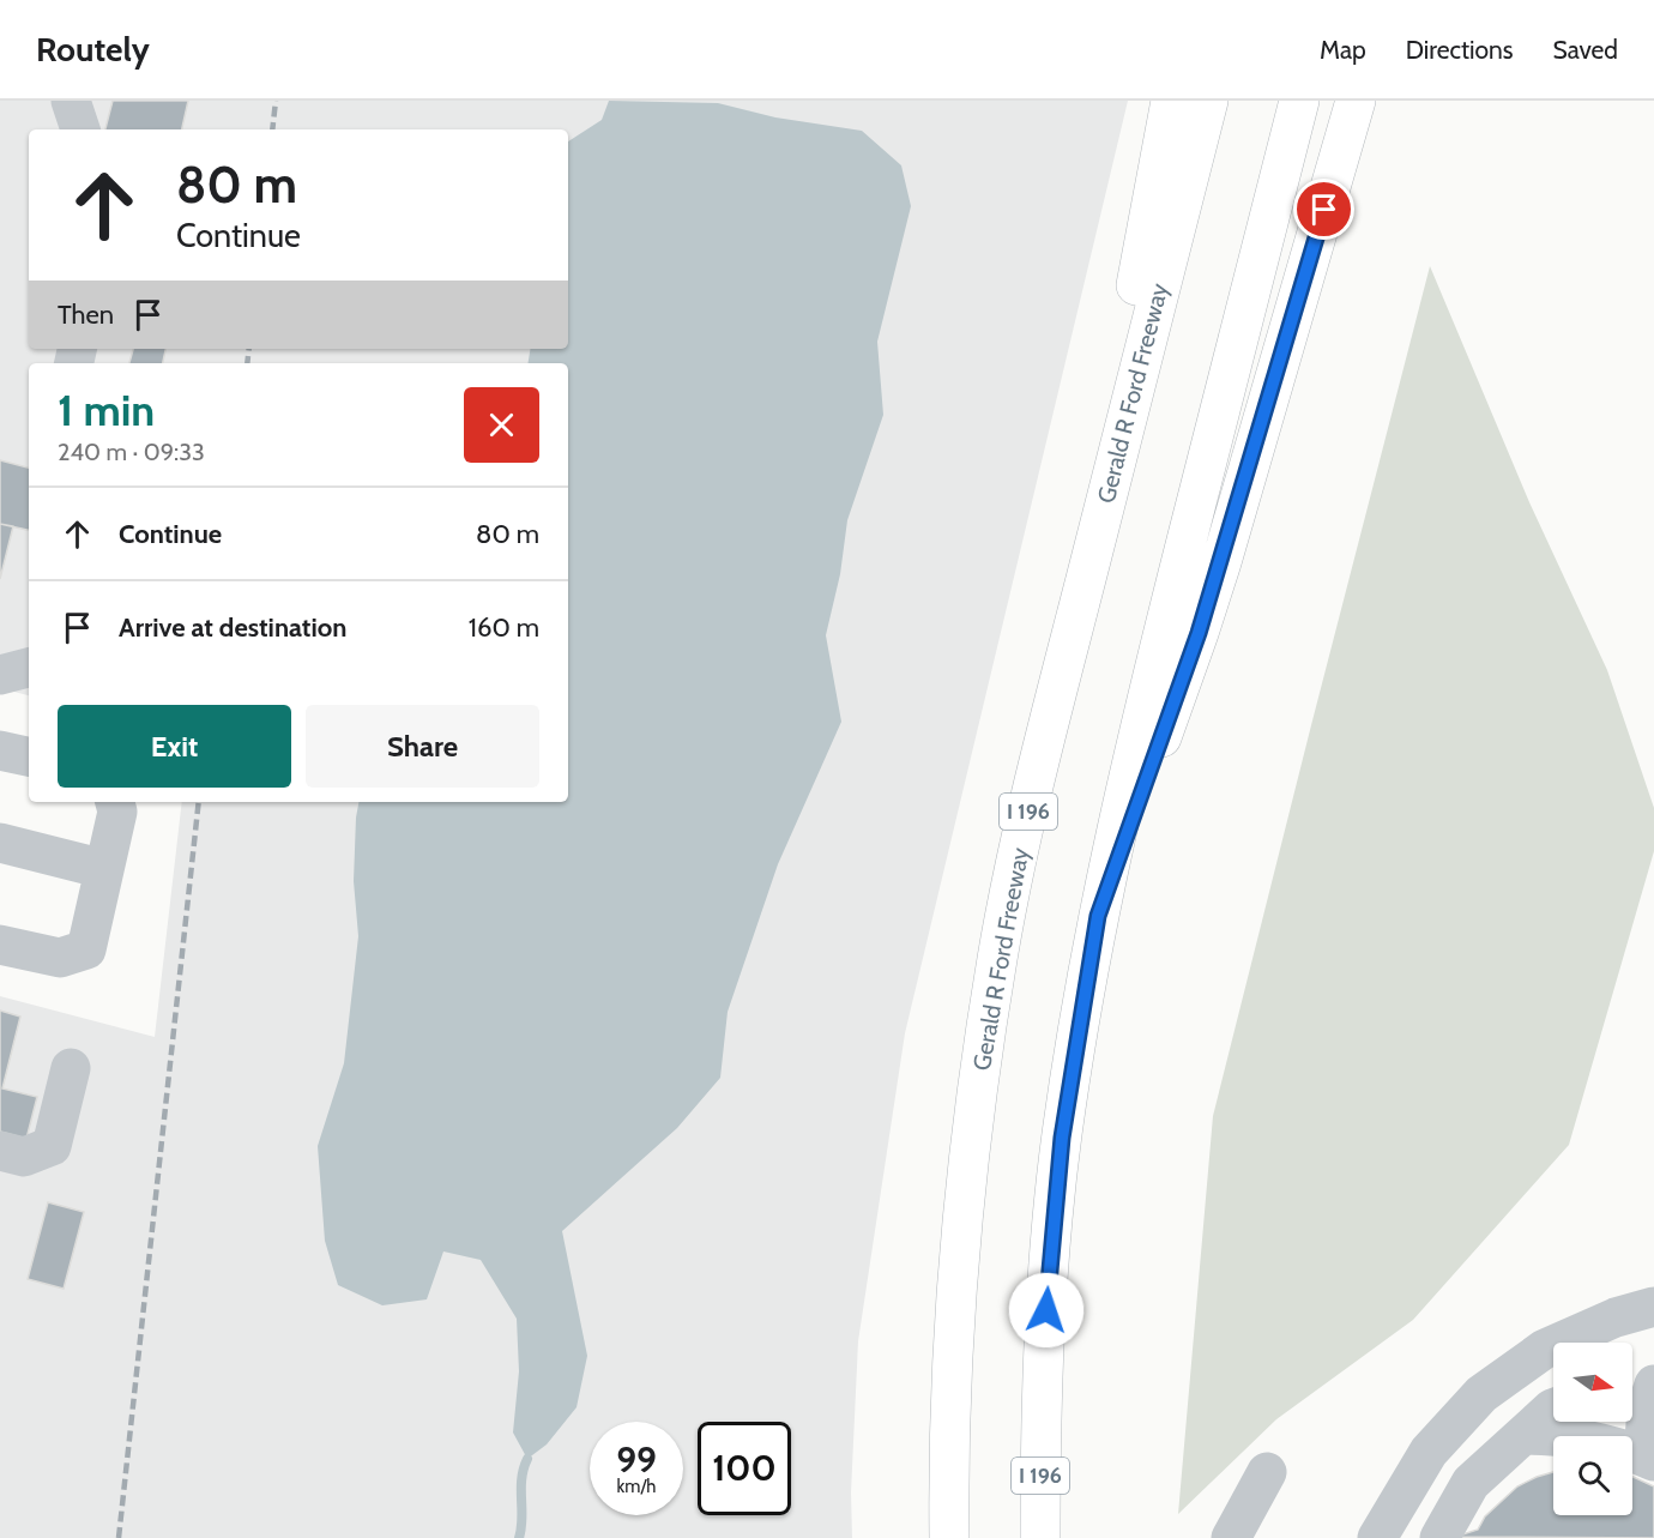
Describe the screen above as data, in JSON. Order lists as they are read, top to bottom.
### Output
{
  "streets": {
    "highway": ["Gerald R Ford Freeway", "I 196"]
  },
  "north": "right",
  "page": {
    "header": "Routely",
    "nav": ["Map", "Directions", "Saved"],
    "turn": ["80 m", "Continue"],
    "then": "Then",
    "heading": ["1 min", "240 m · 09:33"],
    "list": [
      {
        "name": "Continue",
        "value": "80 m"
      },
      {
        "name": "Arrive at destination",
        "value": "160 m"
      }
    ],
    "buttons": ["Exit", "Share"],
    "speed": "99 km/h",
    "limit": "100"
  }
}
